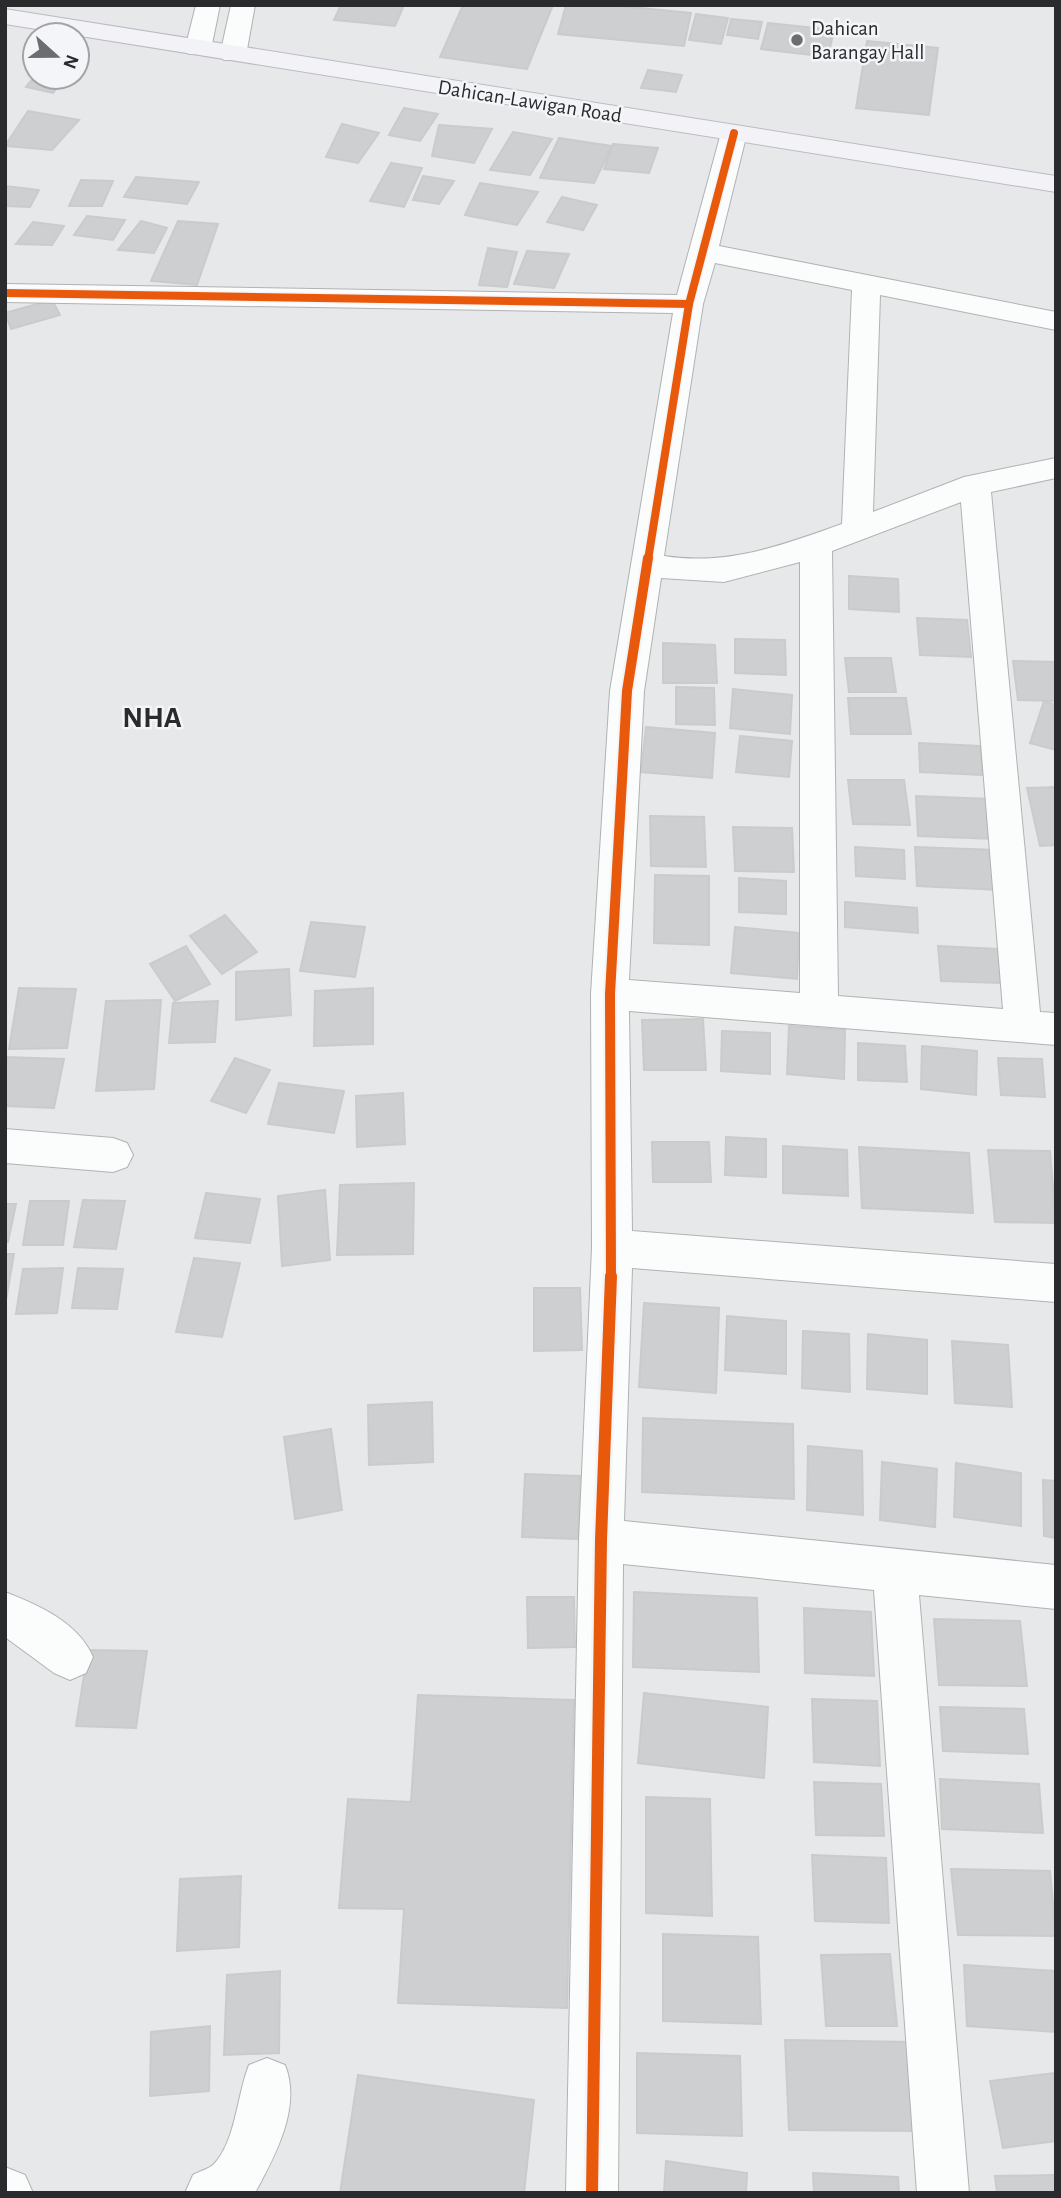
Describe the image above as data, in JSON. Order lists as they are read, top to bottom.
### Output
{
  "streets": {
    "main road": ["Dahican-Lawigan Road"]
  },
  "districts": ["NHA"],
  "places": ["Dahican Barangay Hall"],
  "north": "right"
}
